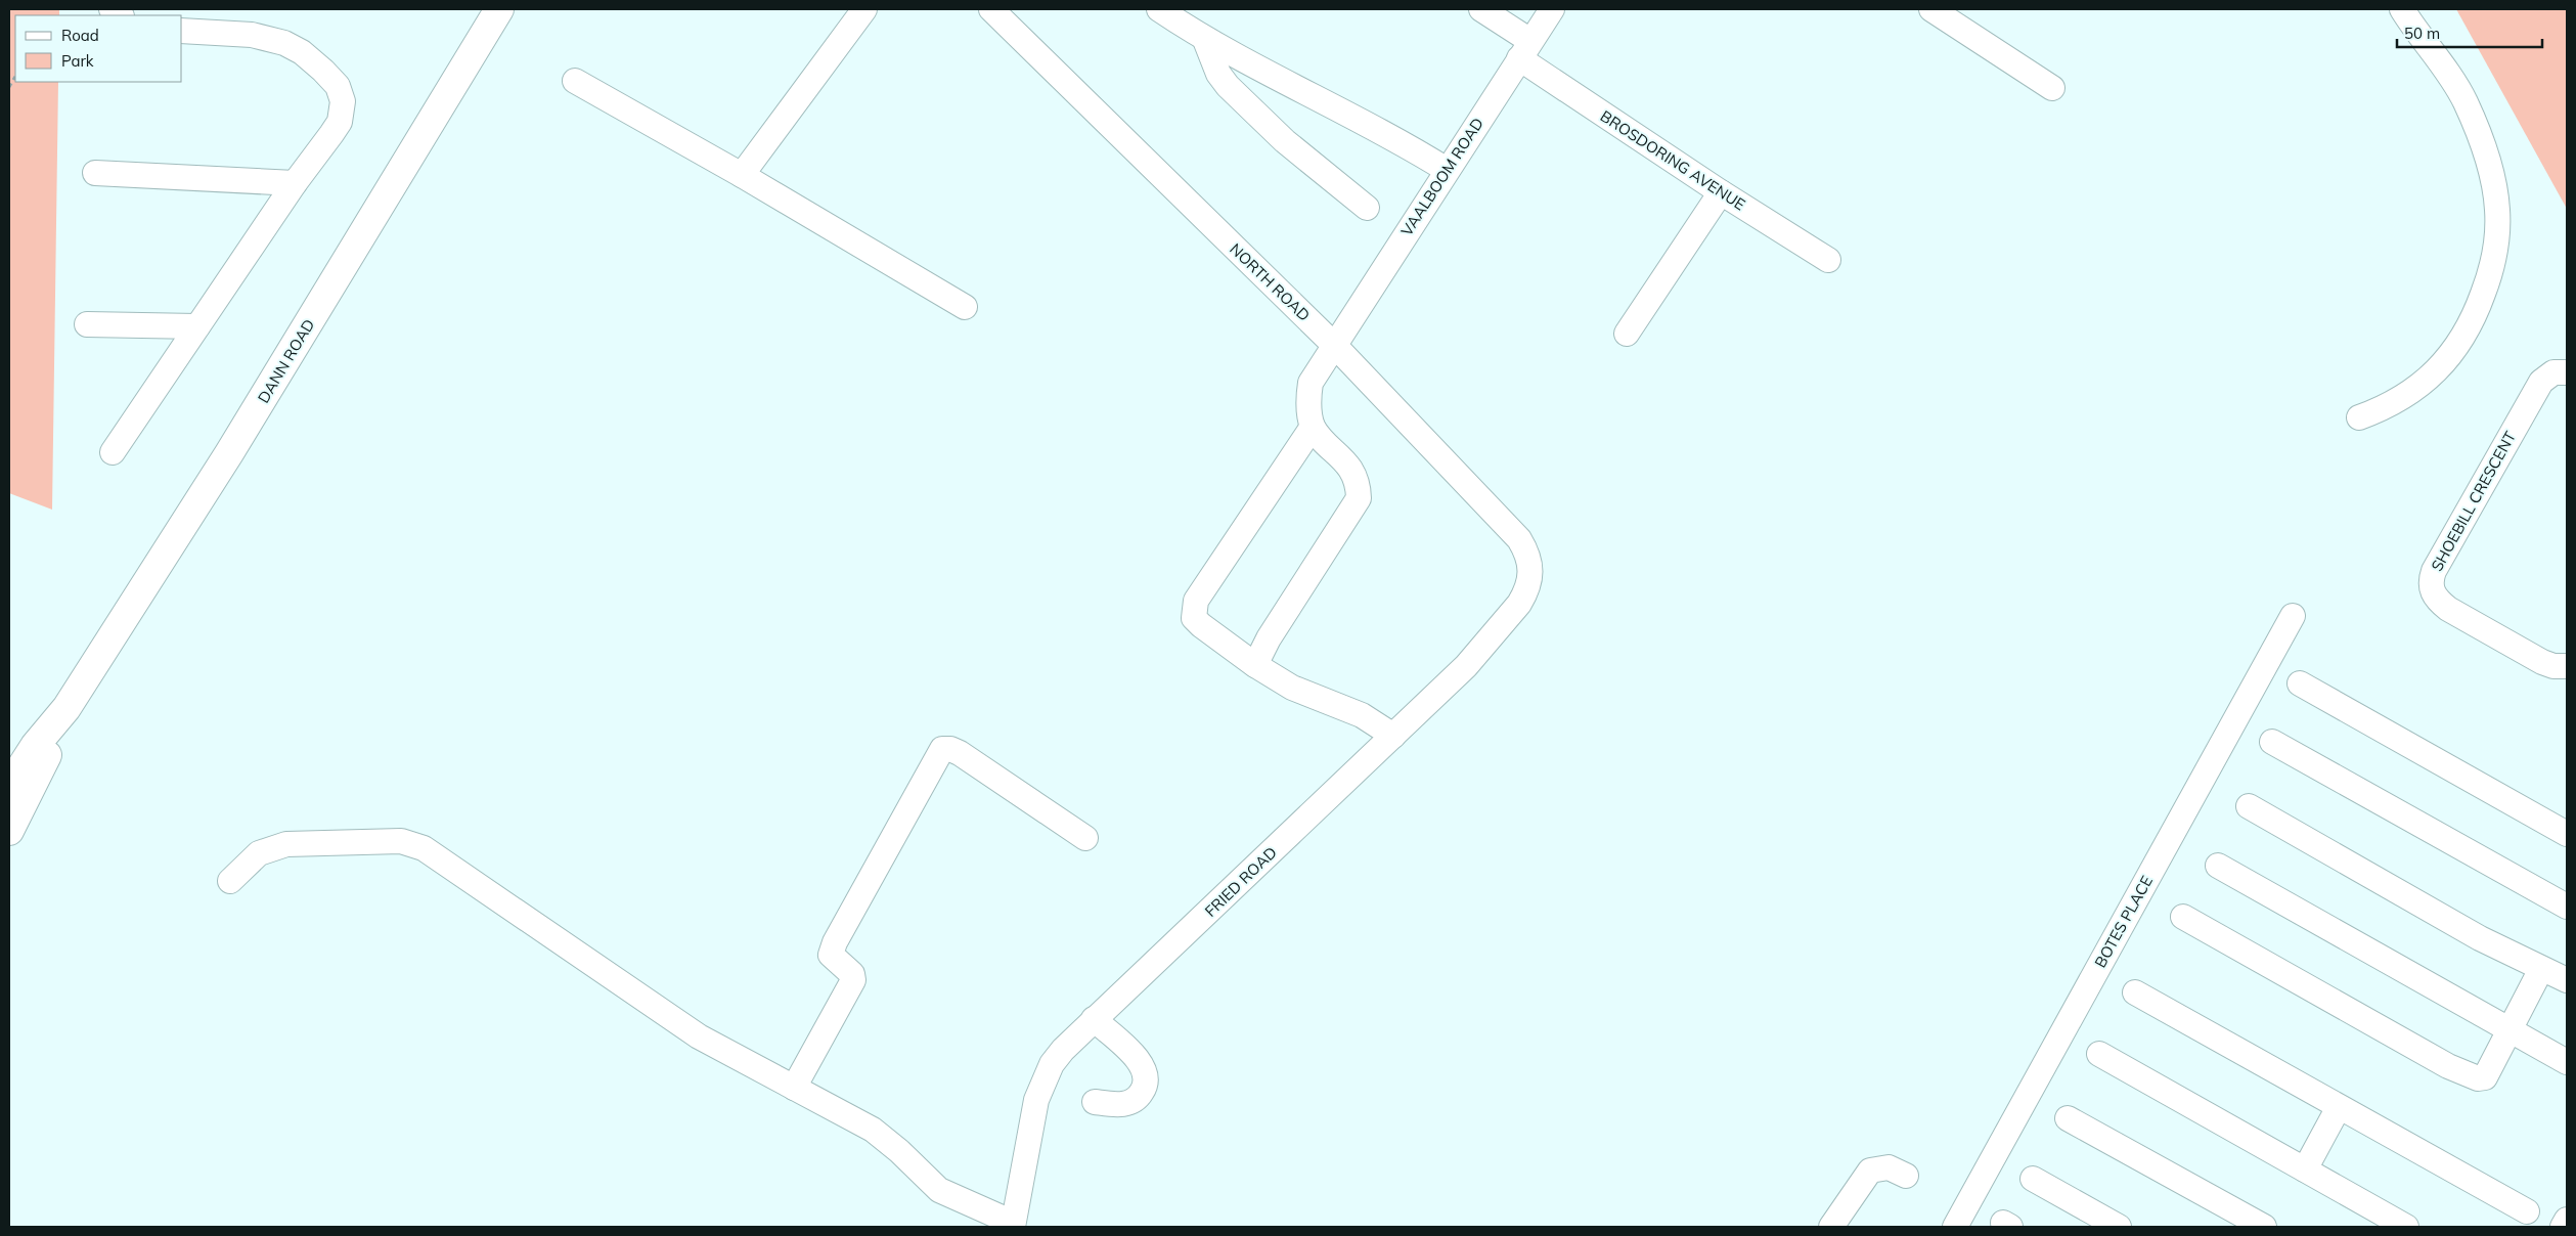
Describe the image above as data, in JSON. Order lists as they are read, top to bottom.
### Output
{
  "streets": {
    "main road": ["DANN ROAD"],
    "street": [
      "BROSDORING AVENUE",
      "VAALBOOM ROAD",
      "NORTH ROAD",
      "SHOEBILL CRESCENT",
      "FRIED ROAD",
      "BOTES PLACE"
    ]
  },
  "crossings": [
    ["BROSDORING AVENUE", "VAALBOOM ROAD"],
    ["VAALBOOM ROAD", "NORTH ROAD"],
    ["NORTH ROAD", "FRIED ROAD"]
  ],
  "legend": ["Road", "Park"],
  "scale_bar": "50 m"
}
